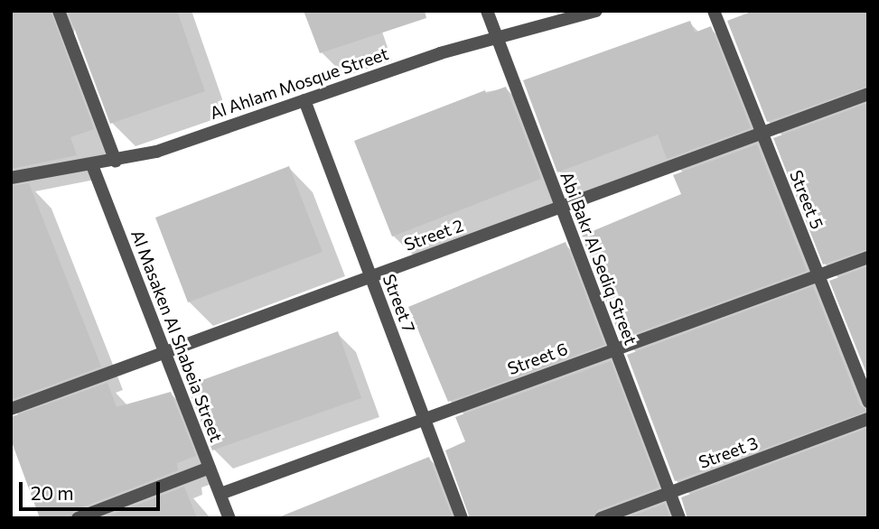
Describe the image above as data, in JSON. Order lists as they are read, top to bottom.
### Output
{
  "streets": {
    "street": [
      "Al Ahlam Mosque Street",
      "Street 5",
      "Street 2",
      "Abi Bakr Al Sediq Street",
      "Street 7",
      "Al Masaken Al Shabeia Street",
      "Street 6",
      "Street 3"
    ]
  },
  "crossings": [
    ["Al Ahlam Mosque Street", "Abi Bakr Al Sediq Street"],
    ["Al Ahlam Mosque Street", "Street 7"],
    ["Al Ahlam Mosque Street", "Al Masaken Al Shabeia Street"],
    ["Street 5", "Street 2"],
    ["Street 5", "Street 6"],
    ["Street 2", "Abi Bakr Al Sediq Street"],
    ["Street 2", "Street 7"],
    ["Street 2", "Al Masaken Al Shabeia Street"],
    ["Abi Bakr Al Sediq Street", "Street 6"],
    ["Abi Bakr Al Sediq Street", "Street 3"],
    ["Street 7", "Street 6"],
    ["Al Masaken Al Shabeia Street", "Street 6"]
  ],
  "scale_bar": "20 m"
}
